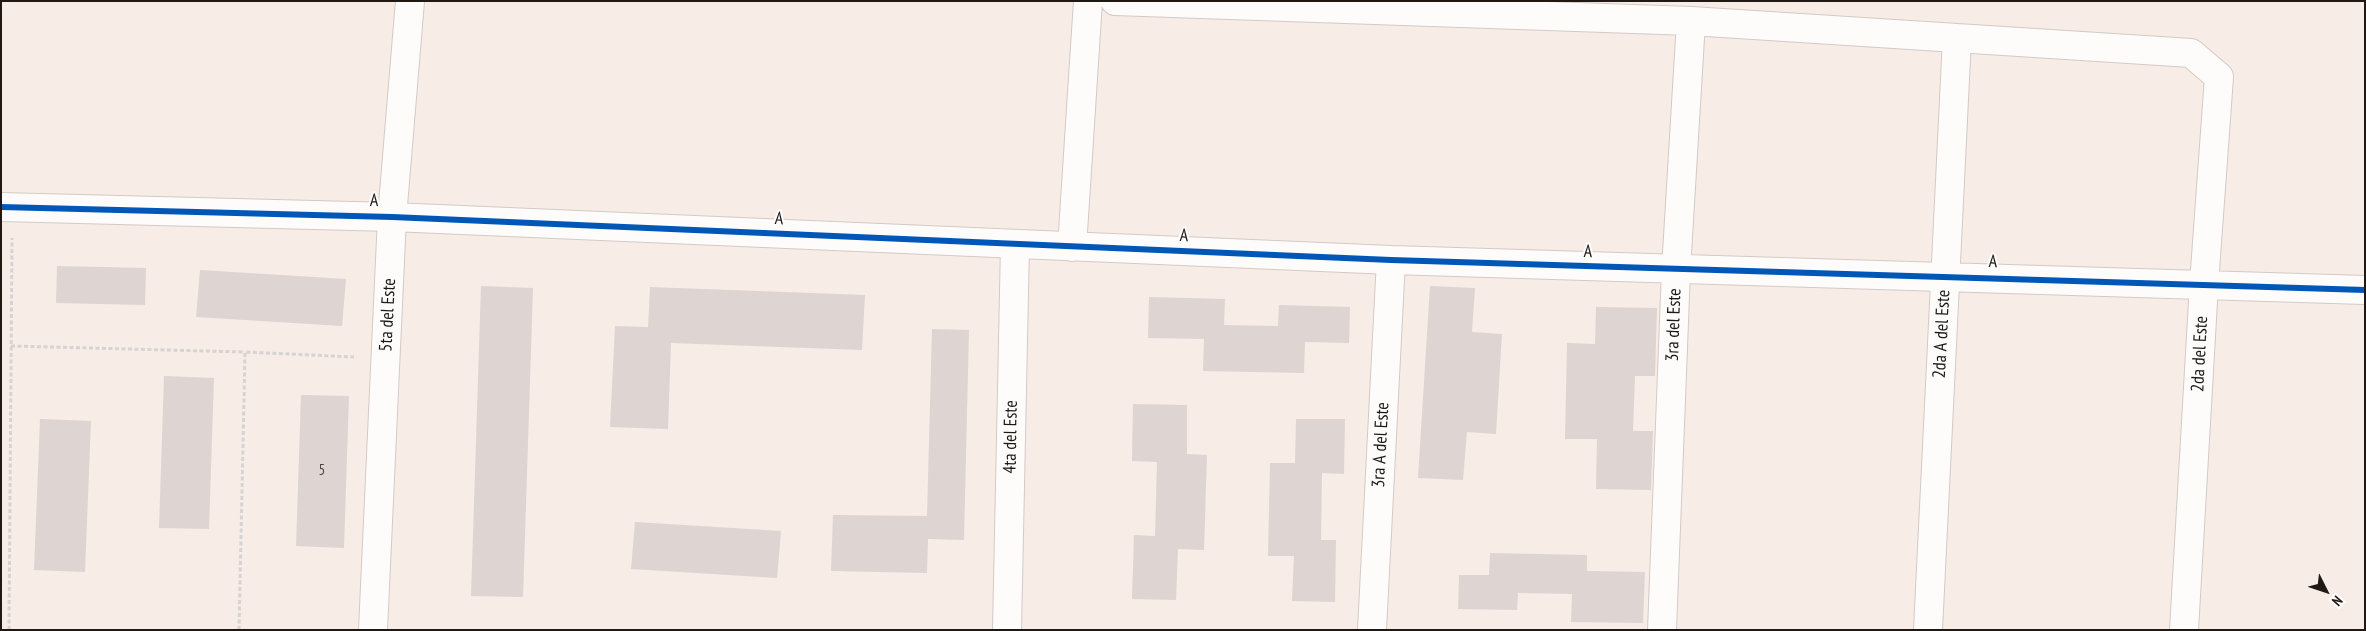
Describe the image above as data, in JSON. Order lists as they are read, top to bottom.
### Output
{
  "streets": {
    "street": [
      "A",
      "5ta del Este",
      "3ra del Este",
      "2da A del Este",
      "2da del Este",
      "4ta del Este",
      "3ra A del Este"
    ]
  },
  "crossings": [
    ["A", "5ta del Este"],
    ["A", "3ra del Este"],
    ["A", "2da A del Este"],
    ["A", "2da del Este"],
    ["A", "4ta del Este"],
    ["A", "3ra A del Este"],
    ["2da A del Este", "2da del Este"]
  ],
  "house_numbers": ["5"],
  "north": "bottom right"
}
